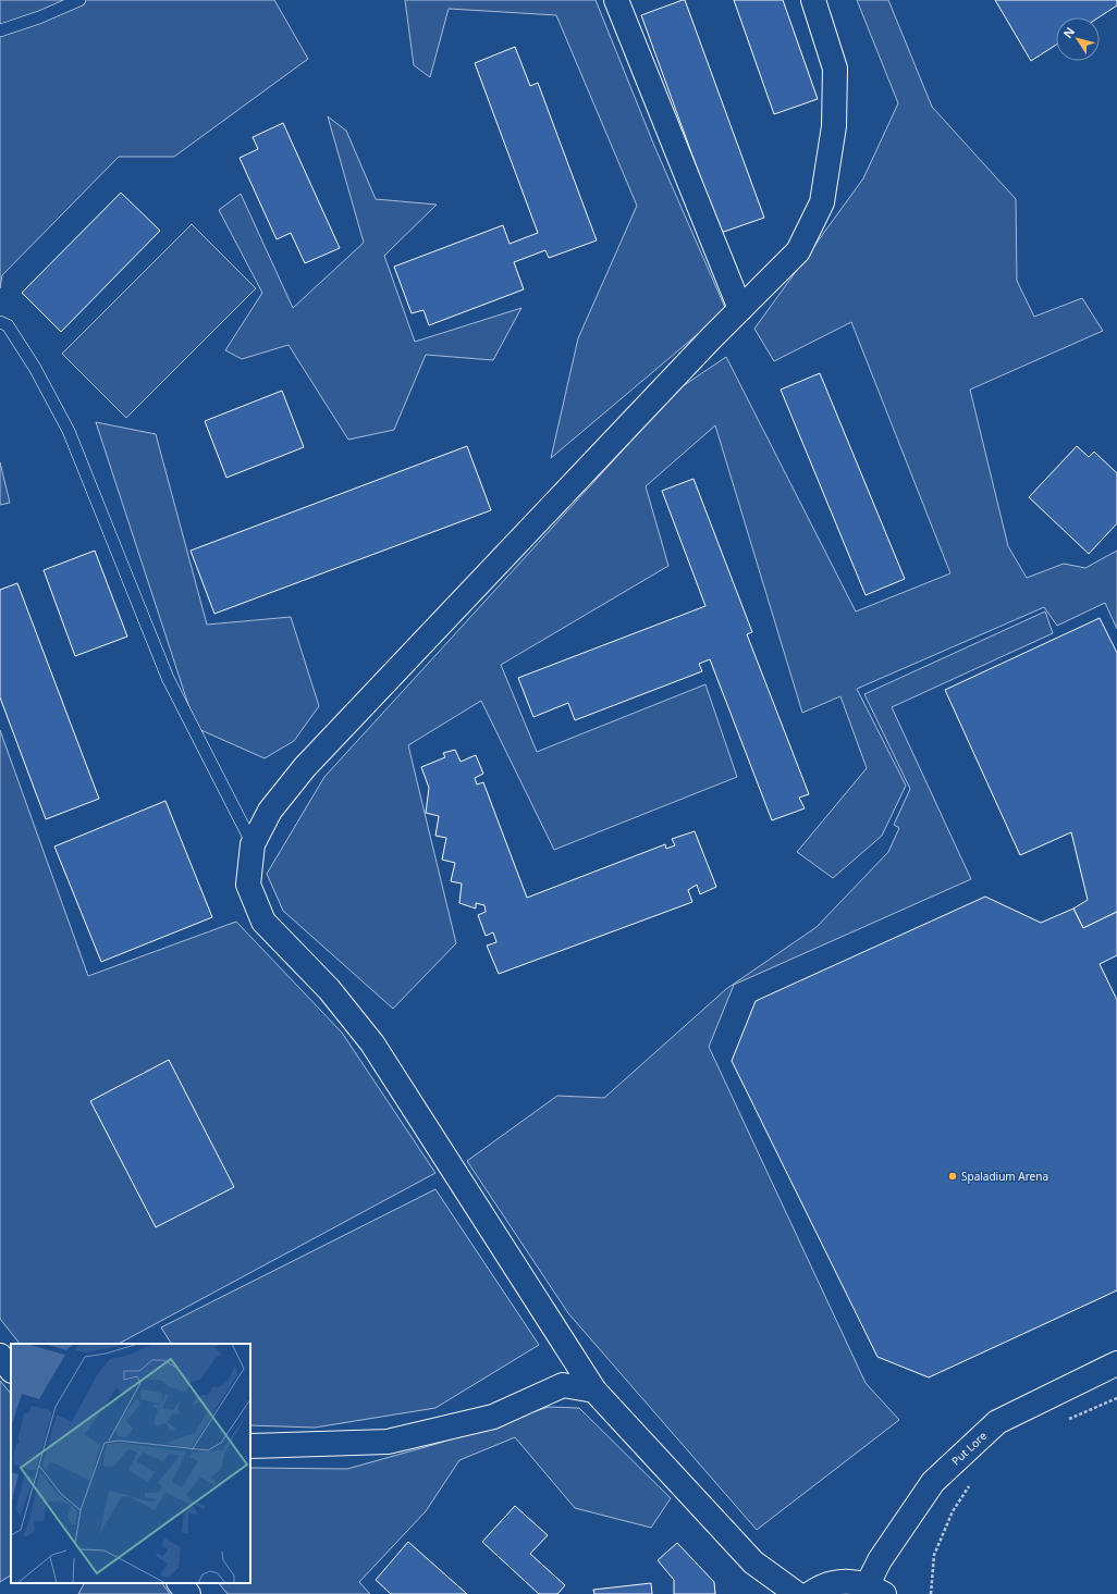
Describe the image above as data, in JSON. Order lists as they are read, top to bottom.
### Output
{
  "streets": {
    "street": ["Put Lore"]
  },
  "places": ["Spaladium Arena"],
  "north": "top left"
}
